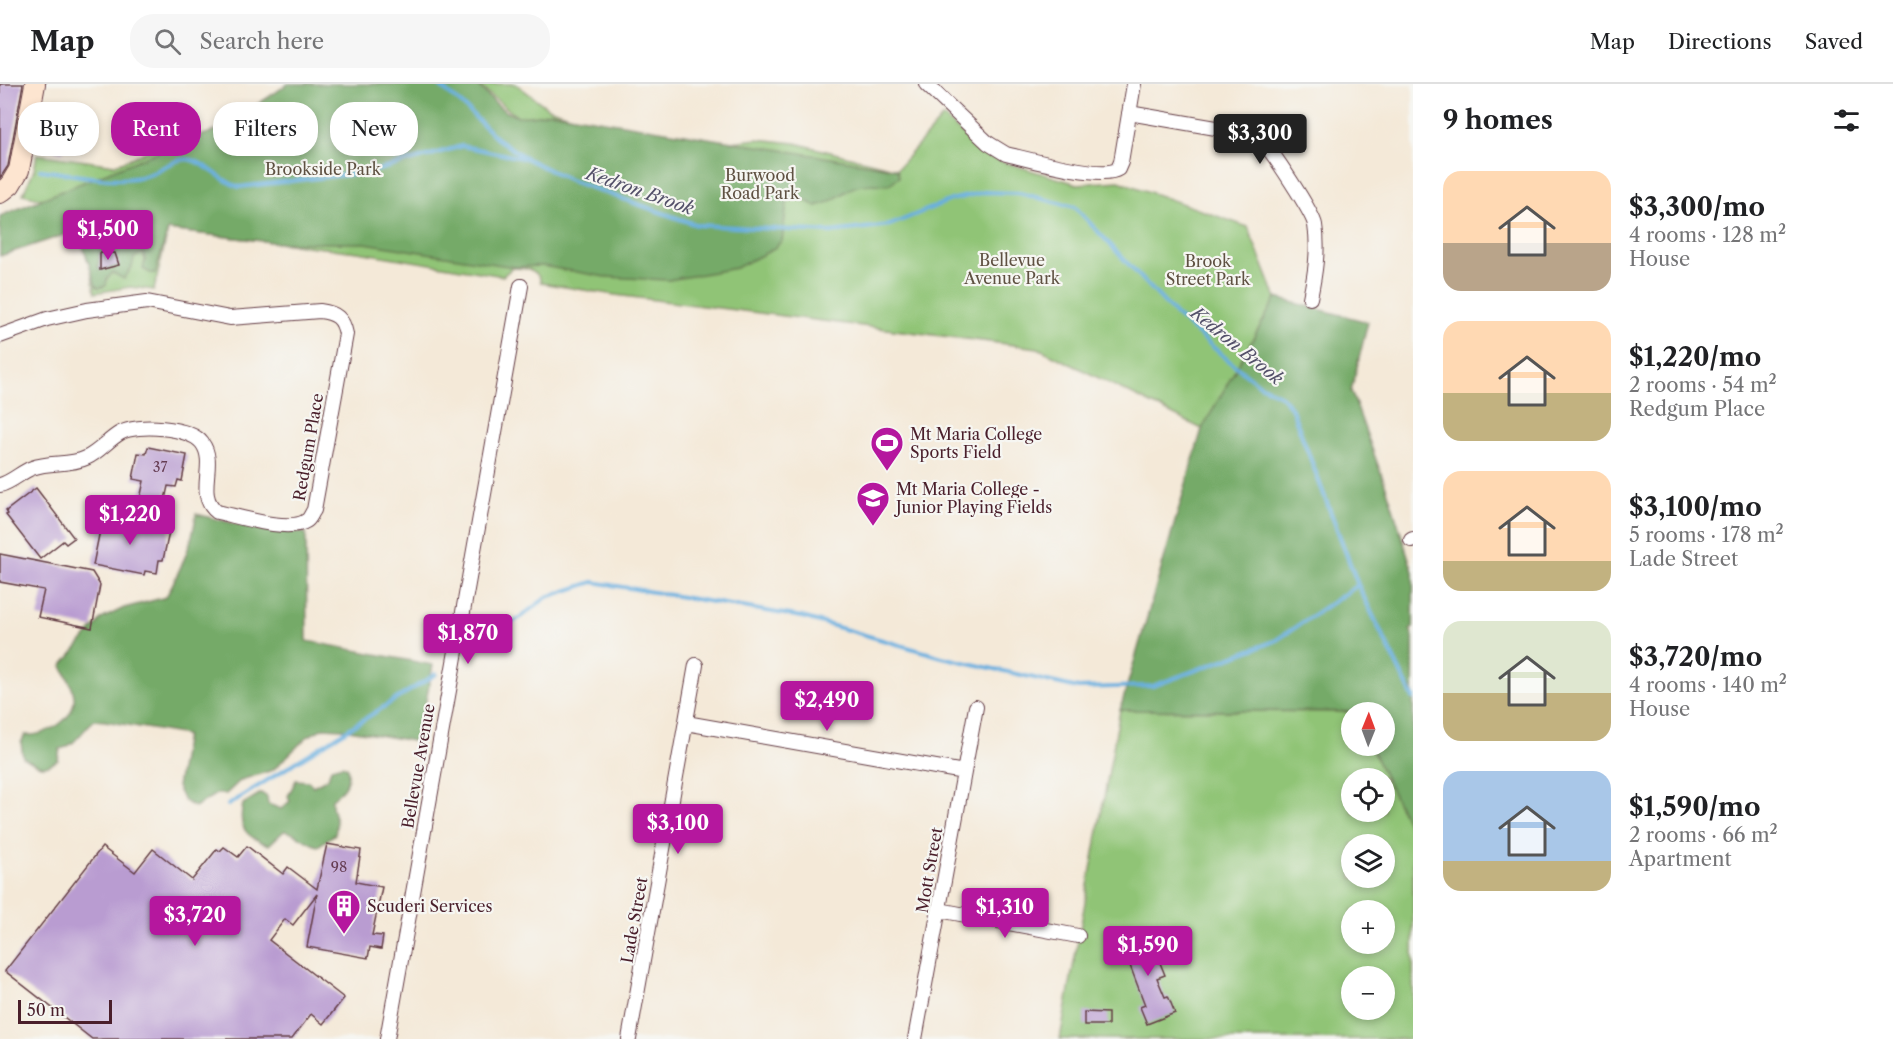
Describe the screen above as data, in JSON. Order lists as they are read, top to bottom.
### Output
{
  "streets": {
    "street": [
      "Redgum Place",
      "Bellevue Avenue",
      "Mott Street",
      "Lade Street"
    ]
  },
  "water": ["Kedron Brook"],
  "parks": [
    "Brookside Park",
    "Burwood Road Park",
    "Bellevue Avenue Park",
    "Brook Street Park"
  ],
  "places": {
    "sports": ["Mt Maria College Sports Field"],
    "school or university": ["Mt Maria College - Junior Playing Fields"],
    "building": ["Scuderi Services"]
  },
  "house_numbers": ["37", "98"],
  "scale_bar": "50 m",
  "north": "top",
  "page": {
    "header": "Map",
    "search": "Search here",
    "nav": ["Map", "Directions", "Saved"],
    "heading": "9 homes",
    "chip": [
      "Buy",
      "Rent",
      "Filters",
      "New"
    ],
    "price": [
      "$3,300",
      "$1,500",
      "$1,220",
      "$1,870",
      "$2,490",
      "$3,100",
      "$1,310",
      "$3,720",
      "$1,590"
    ],
    "list": [
      {
        "name": "$3,300/mo",
        "note": "4 rooms · 128 m² · House"
      },
      {
        "name": "$1,220/mo",
        "note": "2 rooms · 54 m² · Redgum Place"
      },
      {
        "name": "$3,100/mo",
        "note": "5 rooms · 178 m² · Lade Street"
      },
      {
        "name": "$3,720/mo",
        "note": "4 rooms · 140 m² · House"
      },
      {
        "name": "$1,590/mo",
        "note": "2 rooms · 66 m² · Apartment"
      }
    ],
    "map_buttons": ["+", "−"],
    "scale": "50 m"
  }
}
